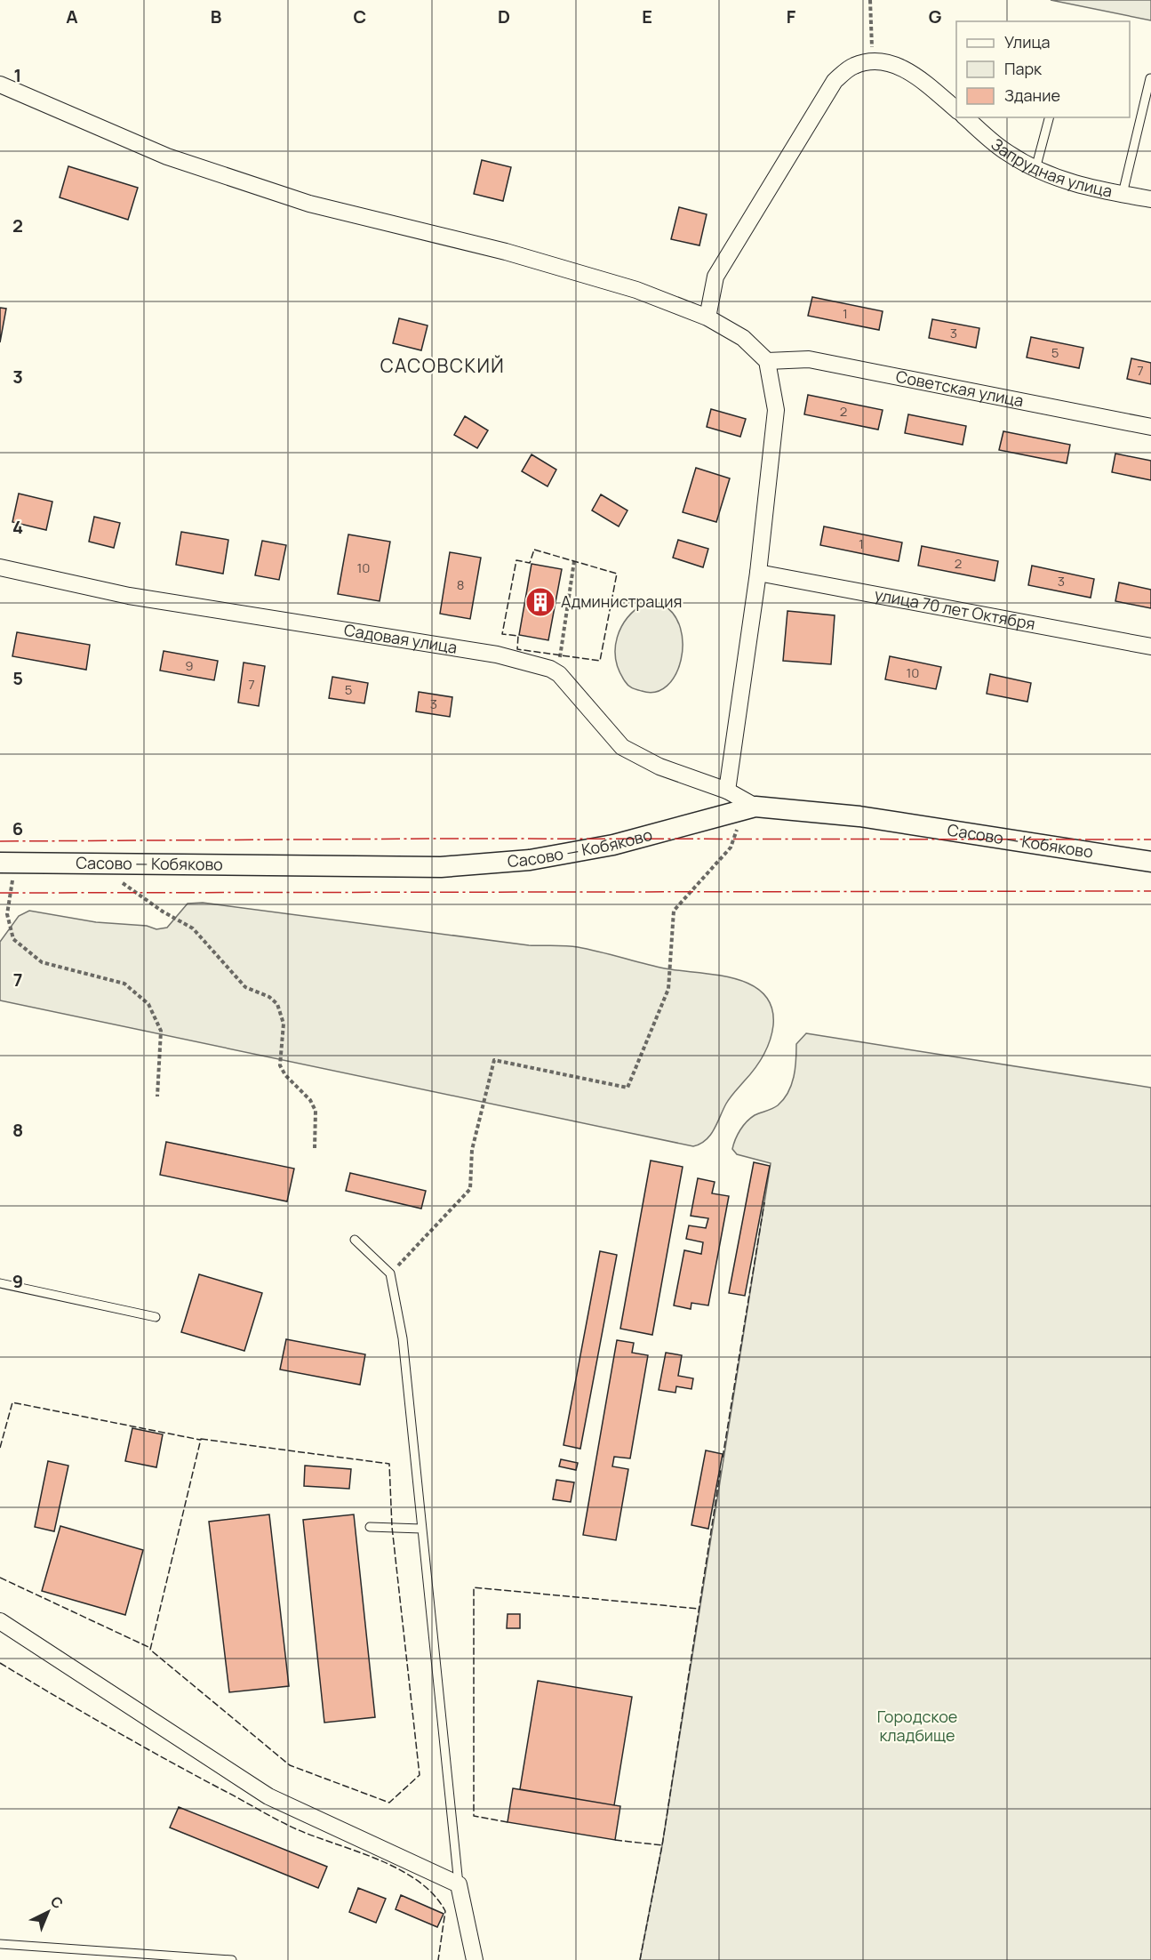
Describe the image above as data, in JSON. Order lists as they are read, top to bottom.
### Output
{
  "streets": {
    "street": [
      "Запрудная улица",
      "Советская улица",
      "улица 70 лет Октября",
      "Садовая улица",
      "Сасово — Кобяково"
    ]
  },
  "crossings": [
    ["Садовая улица", "Сасово — Кобяково"]
  ],
  "districts": ["САСОВСКИЙ"],
  "parks": ["Городское кладбище"],
  "places": {
    "building": ["Администрация"]
  },
  "house_numbers": [
    "1",
    "3",
    "5",
    "7",
    "2",
    "1",
    "2",
    "10",
    "3",
    "8",
    "9",
    "10",
    "7",
    "5",
    "3"
  ],
  "legend": ["Улица", "Парк", "Здание"],
  "north": "top right",
  "grid": {
    "columns": [
      "A",
      "B",
      "C",
      "D",
      "E",
      "F",
      "G"
    ],
    "rows": [
      "1",
      "2",
      "3",
      "4",
      "5",
      "6",
      "7",
      "8",
      "9"
    ]
  }
}
